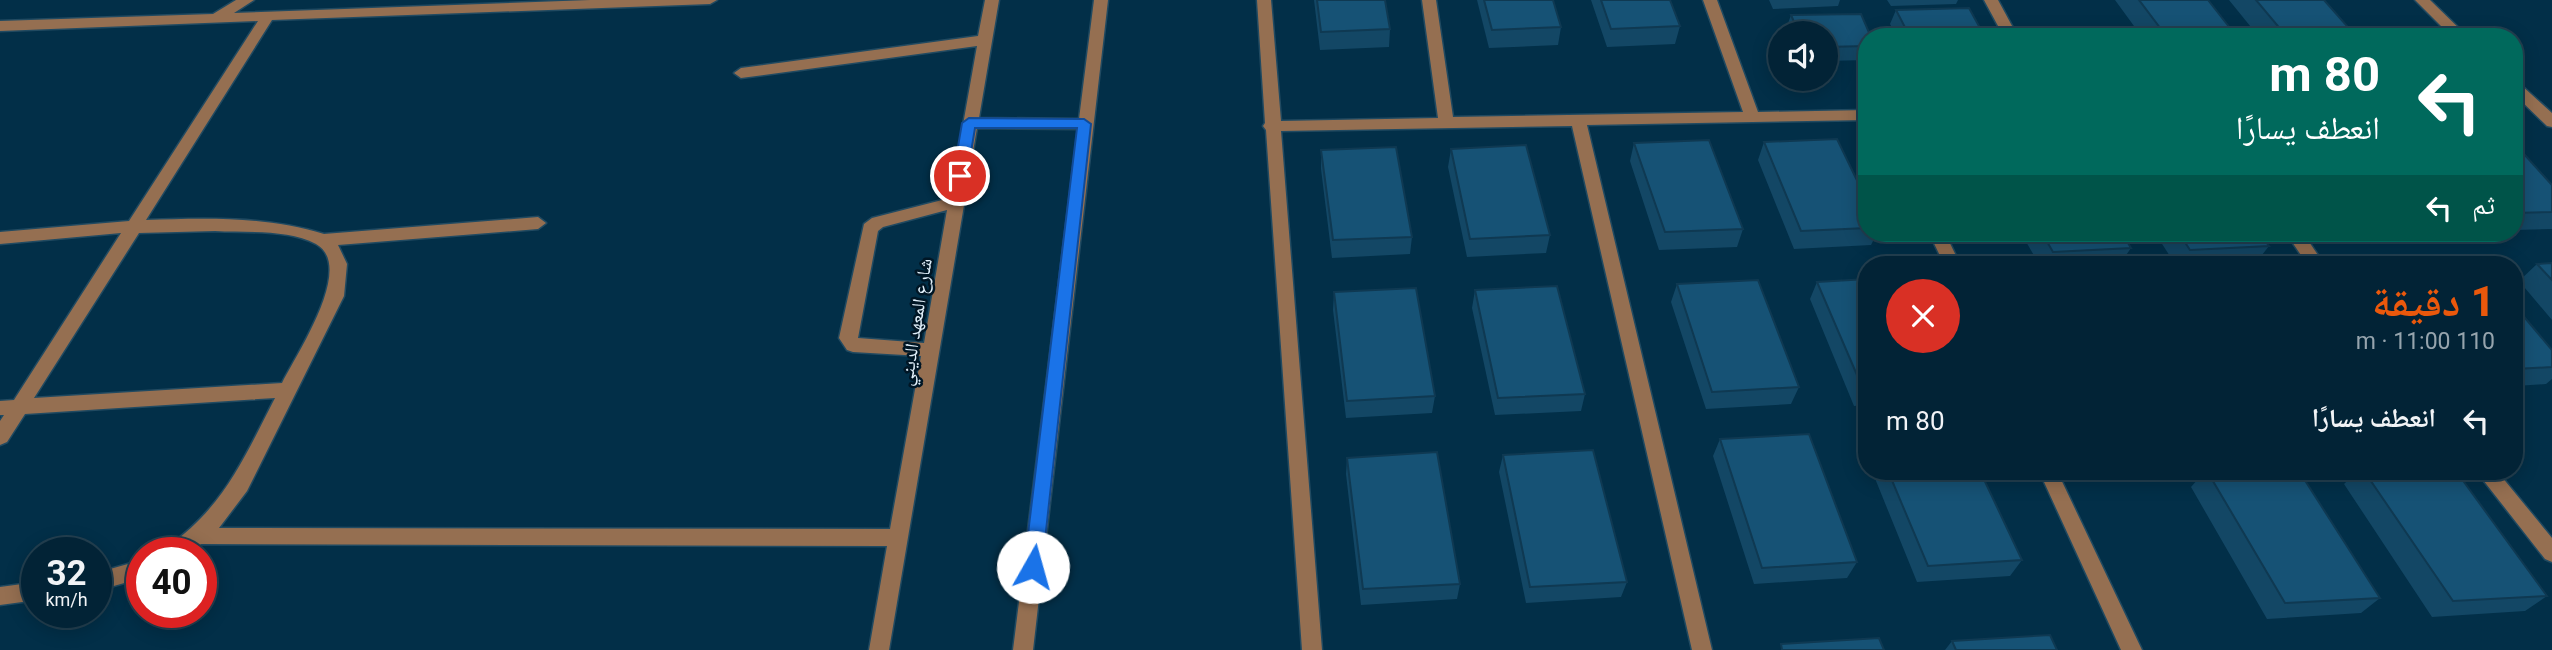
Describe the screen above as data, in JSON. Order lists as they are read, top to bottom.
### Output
{
  "streets": {
    "street": ["شارع المعهد الديني"]
  },
  "page": {
    "turn": ["80 m", "انعطف يسارًا"],
    "then": "ثم",
    "heading": ["1 دقيقة", "110 m · 11:00"],
    "list": [
      {
        "name": "انعطف يسارًا",
        "value": "80 m"
      }
    ],
    "speed": "32 km/h",
    "limit": "40"
  }
}
